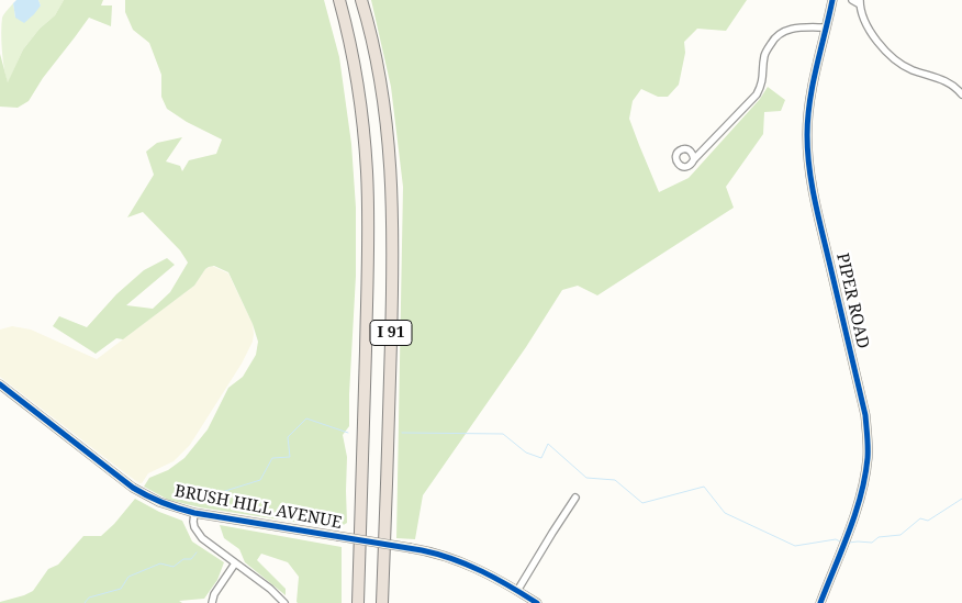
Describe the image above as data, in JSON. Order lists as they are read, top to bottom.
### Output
{
  "streets": {
    "highway": ["I 91"],
    "street": ["PIPER ROAD", "BRUSH HILL AVENUE"]
  }
}
